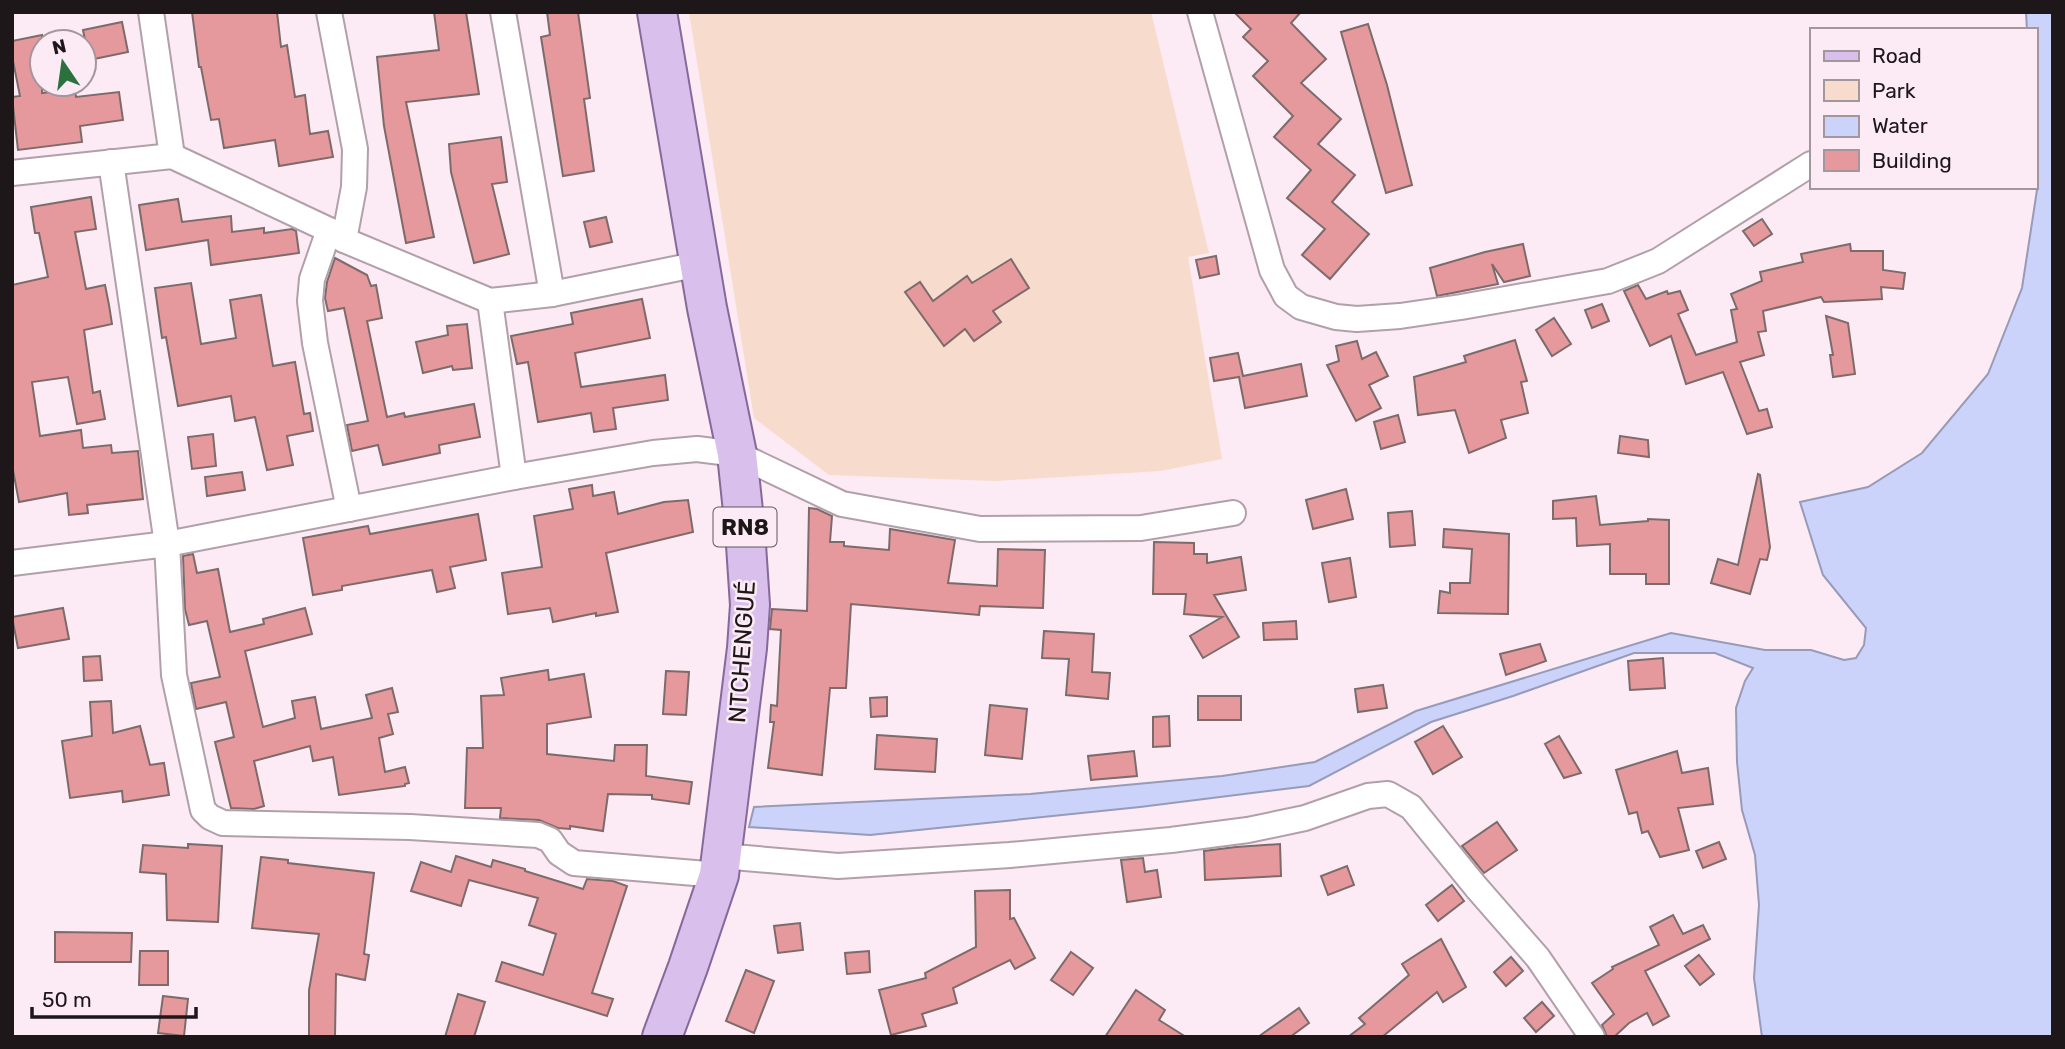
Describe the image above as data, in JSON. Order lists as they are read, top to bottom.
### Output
{
  "streets": {
    "main road": ["RN8", "NTCHENGUÉ"]
  },
  "legend": [
    "Road",
    "Park",
    "Water",
    "Building"
  ],
  "scale_bar": "50 m",
  "north": "top"
}
